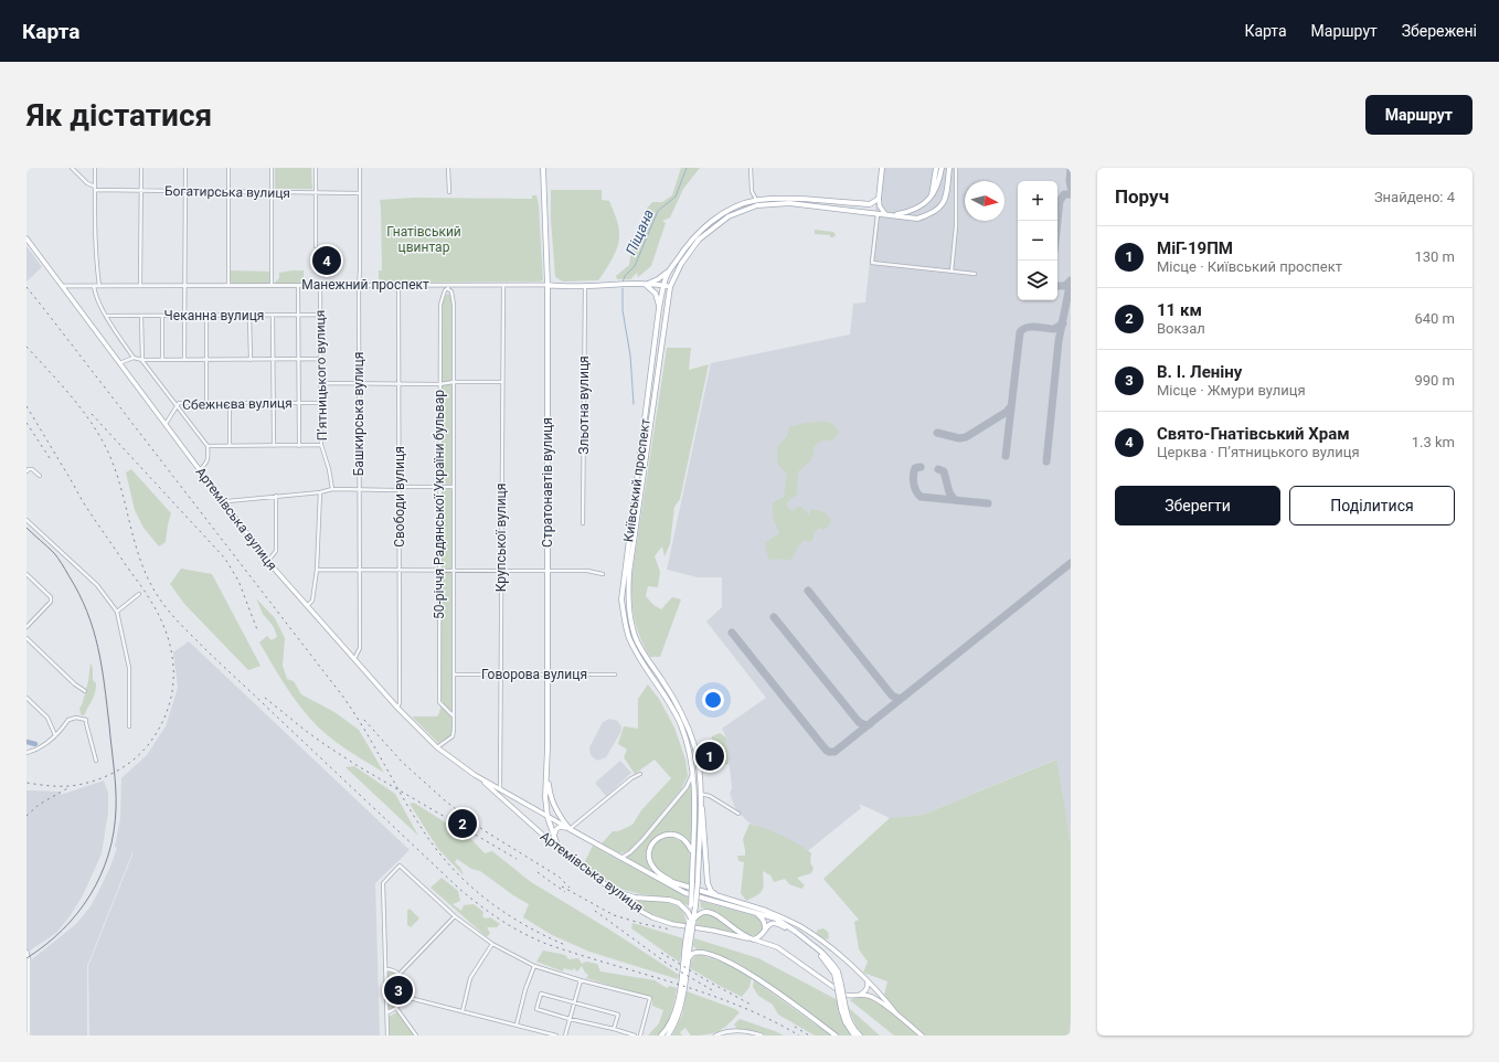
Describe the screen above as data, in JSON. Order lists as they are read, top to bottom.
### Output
{
  "streets": {
    "main road": [
      "Манежний проспект",
      "Київський проспект",
      "Стратонавтів вулиця",
      "Артемівська вулиця"
    ],
    "street": [
      "Богатирська вулиця",
      "Чеканна вулиця",
      "П’ятницького вулиця",
      "Сбежнєва вулиця",
      "Зльотна вулиця",
      "Башкирська вулиця",
      "Свободи вулиця",
      "50-річчя Радянської України бульвар",
      "Крупської вулиця",
      "Говорова вулиця"
    ]
  },
  "crossings": [
    ["Богатирська вулиця", "Башкирська вулиця"],
    ["Манежний проспект", "П’ятницького вулиця"],
    ["Манежний проспект", "Зльотна вулиця"],
    ["Манежний проспект", "Башкирська вулиця"],
    ["Манежний проспект", "Київський проспект"],
    ["Манежний проспект", "Стратонавтів вулиця"],
    ["Манежний проспект", "Свободи вулиця"],
    ["Манежний проспект", "50-річчя Радянської України бульвар"],
    ["Манежний проспект", "Артемівська вулиця"],
    ["Манежний проспект", "Крупської вулиця"],
    ["Чеканна вулиця", "П’ятницького вулиця"],
    ["П’ятницького вулиця", "Сбежнєва вулиця"],
    ["Сбежнєва вулиця", "Артемівська вулиця"],
    ["Башкирська вулиця", "Артемівська вулиця"],
    ["Стратонавтів вулиця", "Артемівська вулиця"],
    ["Стратонавтів вулиця", "Говорова вулиця"],
    ["Свободи вулиця", "Артемівська вулиця"],
    ["50-річчя Радянської України бульвар", "Артемівська вулиця"],
    ["50-річчя Радянської України бульвар", "Говорова вулиця"],
    ["Артемівська вулиця", "Крупської вулиця"],
    ["Крупської вулиця", "Говорова вулиця"]
  ],
  "water": ["Піщана"],
  "parks": ["Гнатівський цвинтар"],
  "north": "right",
  "page": {
    "header": "Карта",
    "nav": ["Карта", "Маршрут", "Збережені"],
    "buttons": [
      "Маршрут",
      ["Зберегти", "Поділитися"]
    ],
    "title": "Як дістатися",
    "heading": ["Поруч", "Знайдено: 4"],
    "map_buttons": ["+", "−"],
    "list": [
      {
        "mark": "1",
        "name": "МіГ-19ПМ",
        "note": "Місце · Київський проспект",
        "value": "130 m"
      },
      {
        "mark": "2",
        "name": "11 км",
        "note": "Вокзал",
        "value": "640 m"
      },
      {
        "mark": "3",
        "name": "В. І. Леніну",
        "note": "Місце · Жмури вулиця",
        "value": "990 m"
      },
      {
        "mark": "4",
        "name": "Свято-Гнатівський Храм",
        "note": "Церква · П’ятницького вулиця",
        "value": "1.3 km"
      }
    ],
    "pins": [
      "4",
      "1",
      "2",
      "3"
    ]
  }
}
